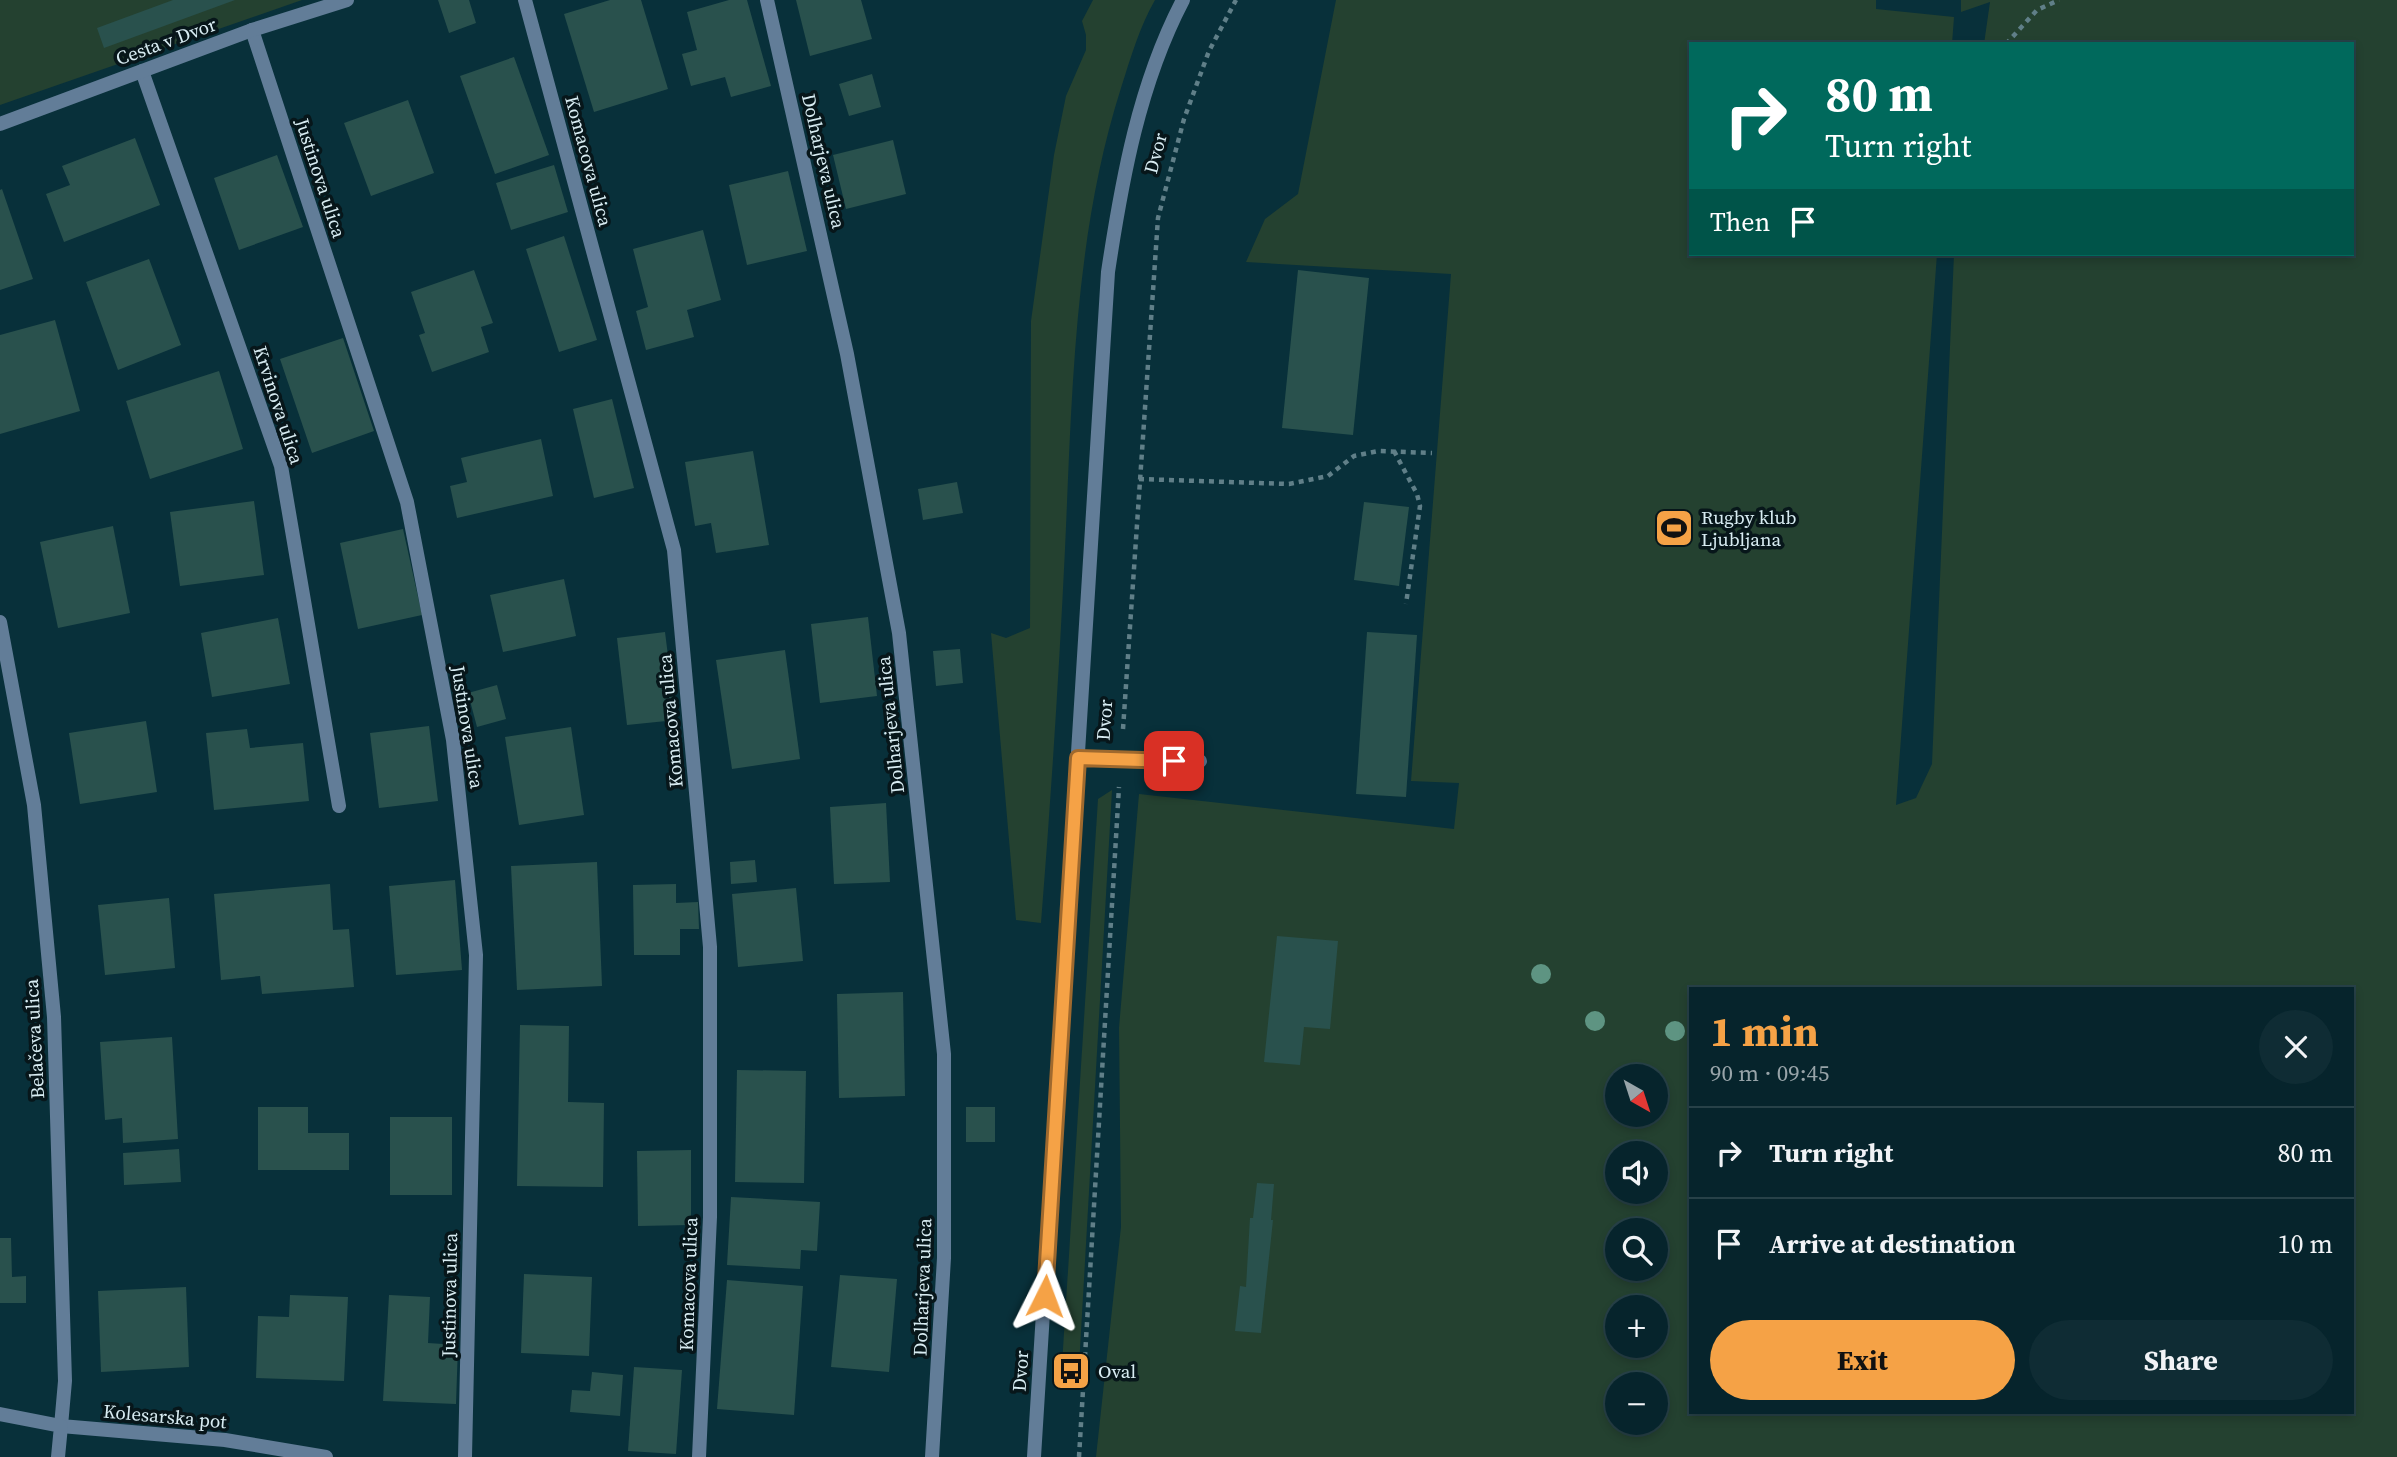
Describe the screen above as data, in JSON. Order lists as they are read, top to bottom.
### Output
{
  "streets": {
    "street": [
      "Cesta v Dvor",
      "Dvor",
      "Komacova ulica",
      "Dolharjeva ulica",
      "Justinova ulica",
      "Krvinova ulica",
      "Belačeva ulica",
      "Kolesarska pot"
    ]
  },
  "crossings": [
    ["Cesta v Dvor", "Justinova ulica"],
    ["Cesta v Dvor", "Krvinova ulica"],
    ["Belačeva ulica", "Kolesarska pot"]
  ],
  "places": {
    "sports": ["Rugby klub Ljubljana"],
    "bus stop": ["Oval"]
  },
  "north": "bottom right",
  "page": {
    "turn": ["80 m", "Turn right"],
    "then": "Then",
    "heading": ["1 min", "90 m · 09:45"],
    "map_buttons": ["+", "−"],
    "list": [
      {
        "name": "Turn right",
        "value": "80 m"
      },
      {
        "name": "Arrive at destination",
        "value": "10 m"
      }
    ],
    "buttons": ["Exit", "Share"]
  }
}
